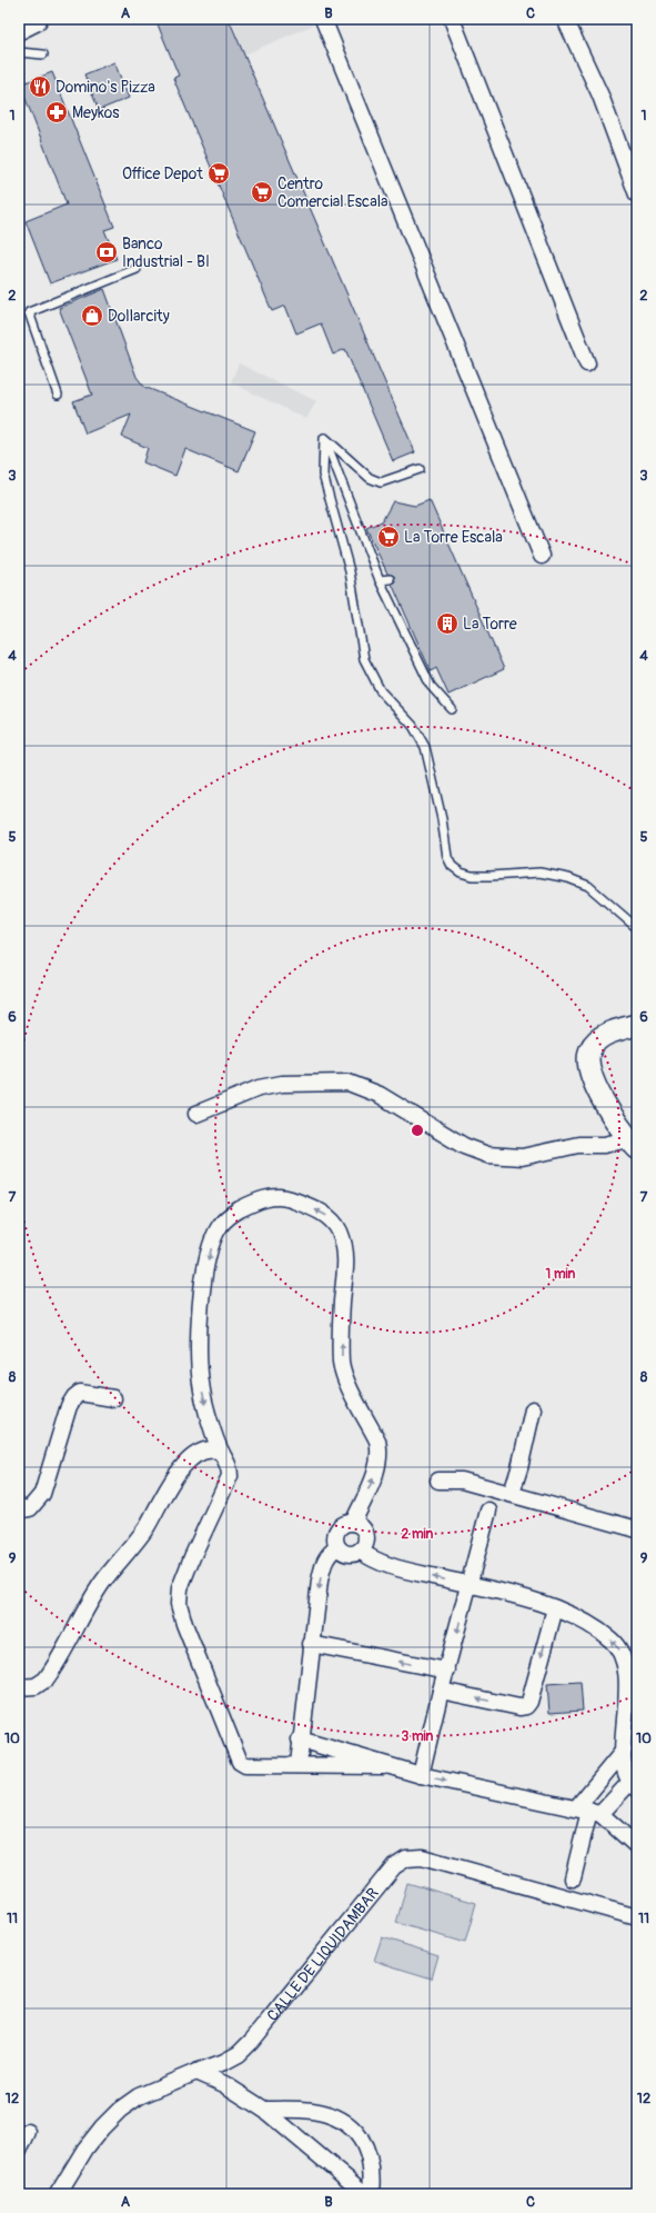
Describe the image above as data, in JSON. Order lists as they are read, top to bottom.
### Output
{
  "streets": {
    "street": ["CALLE DE LIQUIDAMBAR"]
  },
  "places": {
    "restaurant": ["Domino's Pizza"],
    "pharmacy": ["Meykos"],
    "supermarket": ["Office Depot", "Centro Comercial Escala", "La Torre Escala"],
    "bank": ["Banco Industrial - BI"],
    "shop": ["Dollarcity"],
    "building": ["La Torre"]
  },
  "grid": {
    "columns": ["A", "B", "C"],
    "rows": [
      "1",
      "2",
      "3",
      "4",
      "5",
      "6",
      "7",
      "8",
      "9",
      "10",
      "11",
      "12"
    ]
  },
  "rings": ["1 min", "2 min", "3 min"]
}
